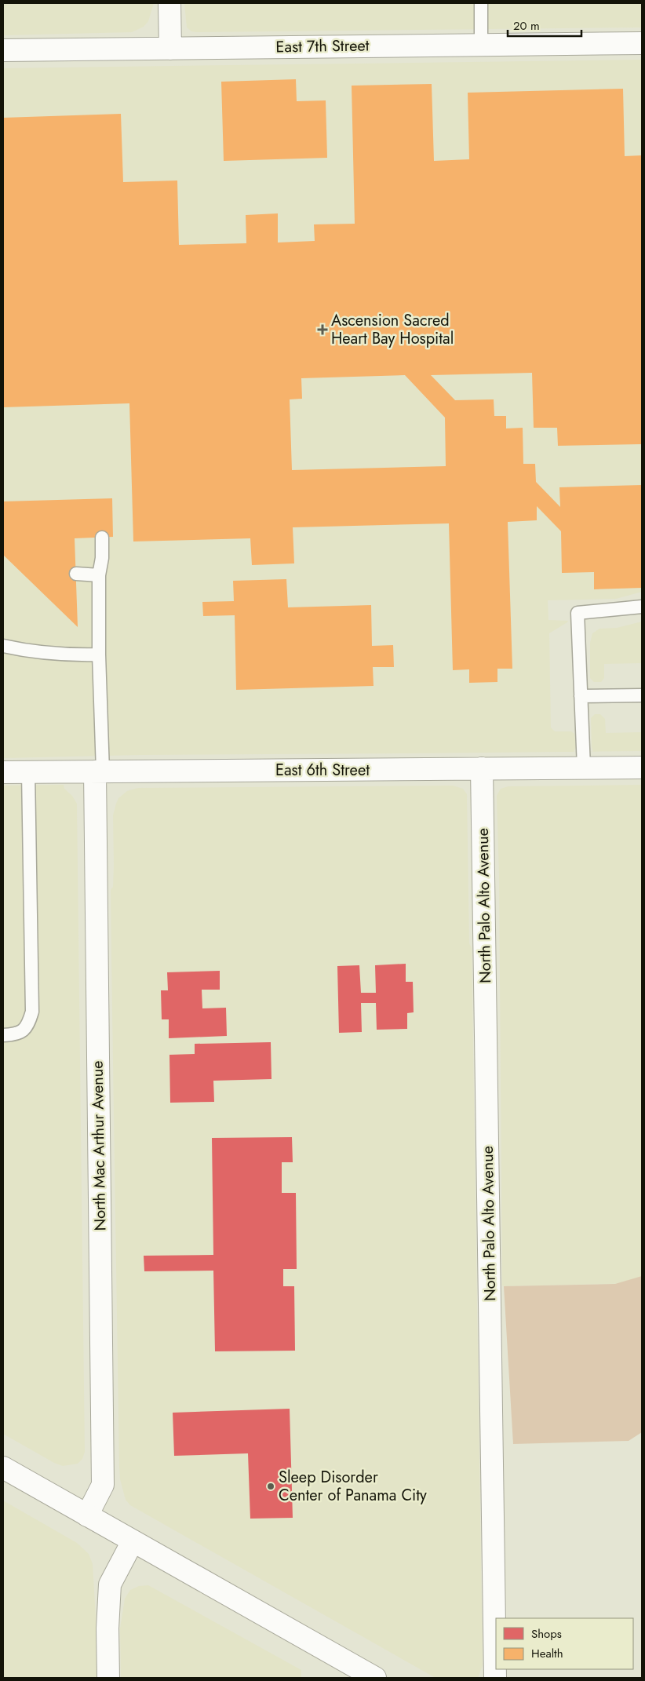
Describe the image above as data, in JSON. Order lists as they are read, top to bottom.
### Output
{
  "streets": {
    "street": [
      "East 7th Street",
      "East 6th Street",
      "North Palo Alto Avenue",
      "North Mac Arthur Avenue"
    ]
  },
  "crossings": [
    ["East 6th Street", "North Palo Alto Avenue"],
    ["East 6th Street", "North Mac Arthur Avenue"]
  ],
  "places": {
    "health": ["Ascension Sacred Heart Bay Hospital"],
    "other": ["Sleep Disorder Center of Panama City"]
  },
  "legend": ["Shops", "Health"],
  "scale_bar": "20 m"
}
